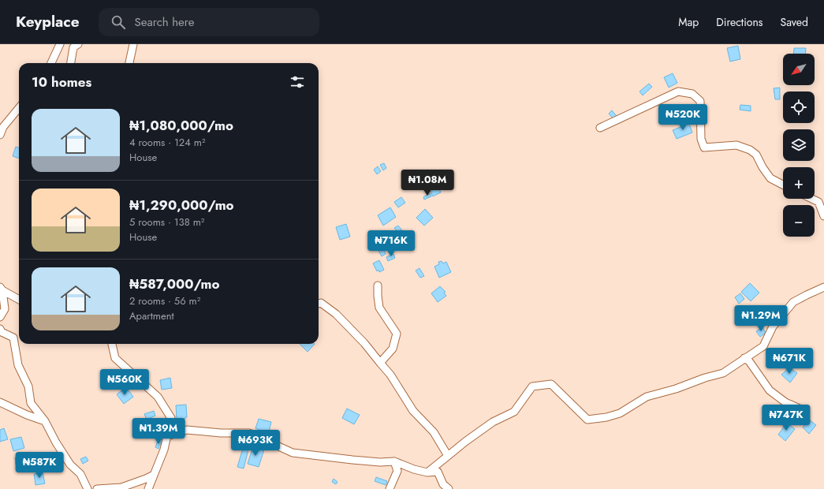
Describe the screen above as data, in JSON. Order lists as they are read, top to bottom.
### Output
{
  "north": "bottom left",
  "page": {
    "header": "Keyplace",
    "search": "Search here",
    "nav": ["Map", "Directions", "Saved"],
    "map_buttons": ["+", "−"],
    "heading": "10 homes",
    "list": [
      {
        "name": "₦1,080,000/mo",
        "note": "4 rooms · 124 m² · House"
      },
      {
        "name": "₦1,290,000/mo",
        "note": "5 rooms · 138 m² · House"
      },
      {
        "name": "₦587,000/mo",
        "note": "2 rooms · 56 m² · Apartment"
      }
    ],
    "price": [
      "₦520K",
      "₦1.08M",
      "₦716K",
      "₦1.29M",
      "₦671K",
      "₦560K",
      "₦747K",
      "₦1.39M",
      "₦693K",
      "₦587K"
    ]
  }
}
